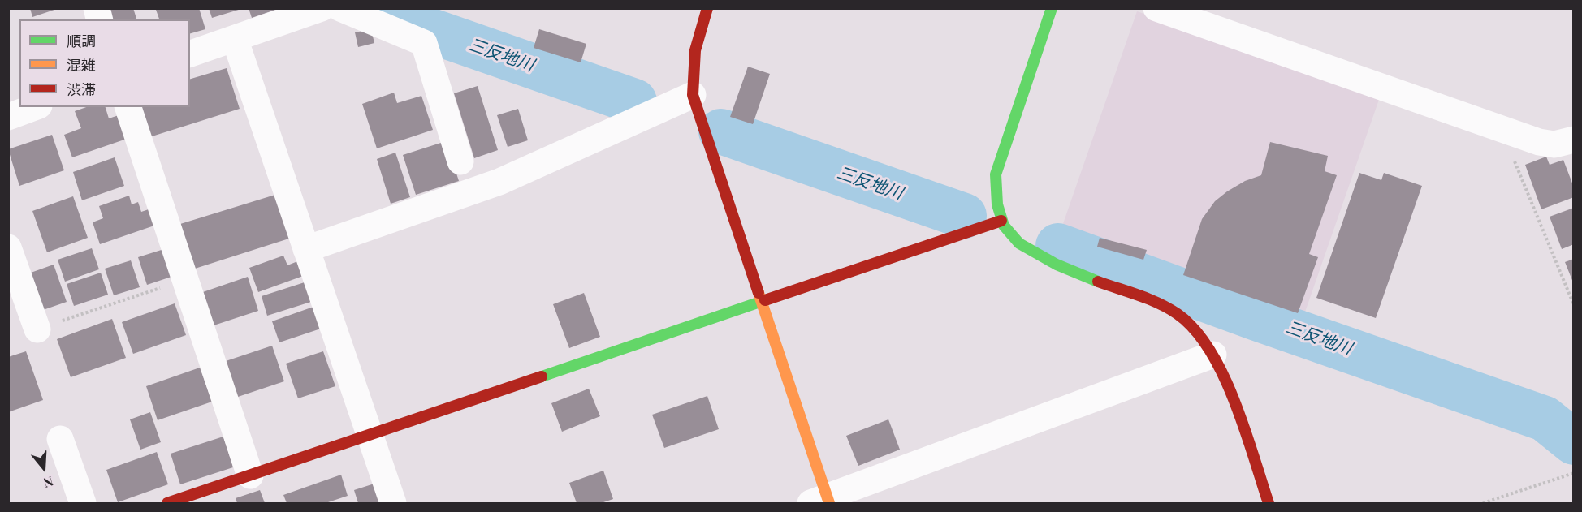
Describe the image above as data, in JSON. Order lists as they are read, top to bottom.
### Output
{
  "water": ["三反地川"],
  "legend": ["順調", "混雑", "渋滞"],
  "north": "bottom"
}
